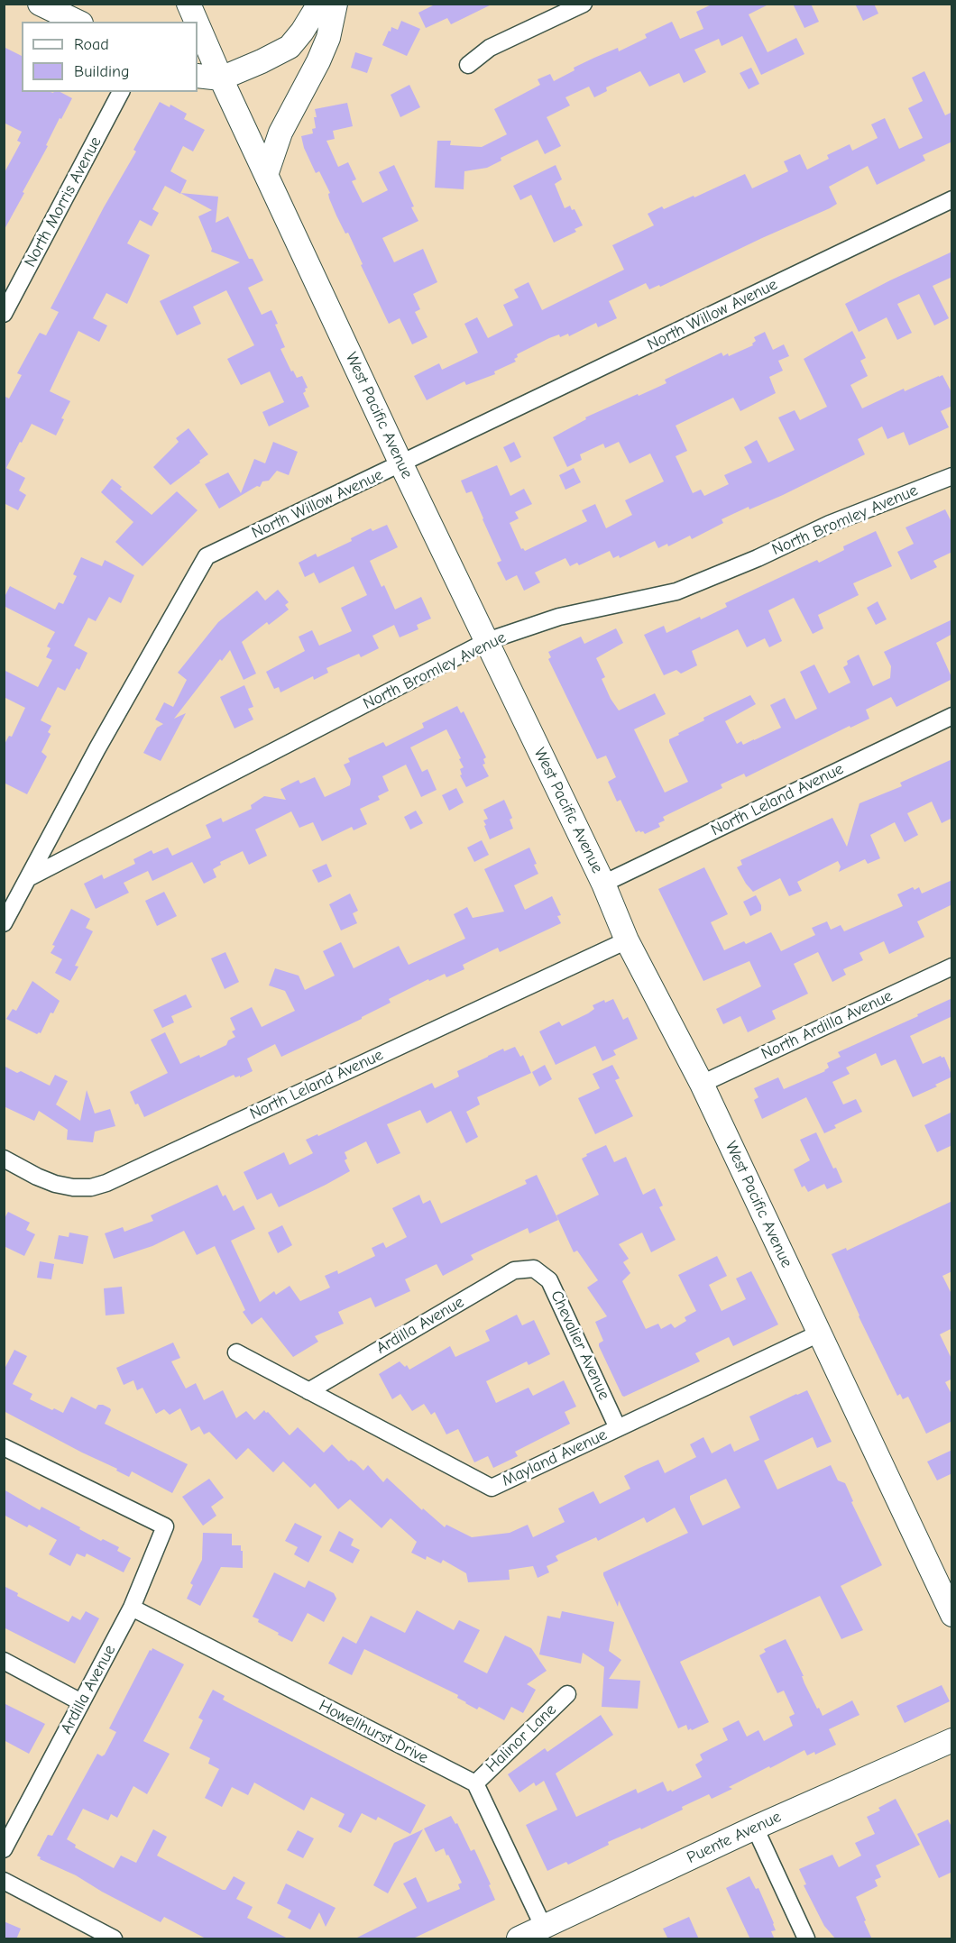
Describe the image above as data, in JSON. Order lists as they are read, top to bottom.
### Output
{
  "streets": {
    "street": [
      "North Morris Avenue",
      "North Willow Avenue",
      "West Pacific Avenue",
      "North Bromley Avenue",
      "North Leland Avenue",
      "North Ardilla Avenue",
      "Ardilla Avenue",
      "Chevalier Avenue",
      "Mayland Avenue",
      "Howellhurst Drive",
      "Halinor Lane",
      "Puente Avenue"
    ]
  },
  "crossings": [
    ["North Willow Avenue", "West Pacific Avenue"],
    ["North Willow Avenue", "North Bromley Avenue"],
    ["West Pacific Avenue", "North Bromley Avenue"],
    ["West Pacific Avenue", "North Leland Avenue"],
    ["West Pacific Avenue", "North Ardilla Avenue"],
    ["West Pacific Avenue", "Mayland Avenue"],
    ["Ardilla Avenue", "Chevalier Avenue"],
    ["Ardilla Avenue", "Mayland Avenue"],
    ["Ardilla Avenue", "Howellhurst Drive"],
    ["Chevalier Avenue", "Mayland Avenue"],
    ["Howellhurst Drive", "Halinor Lane"]
  ],
  "legend": ["Road", "Building"]
}
